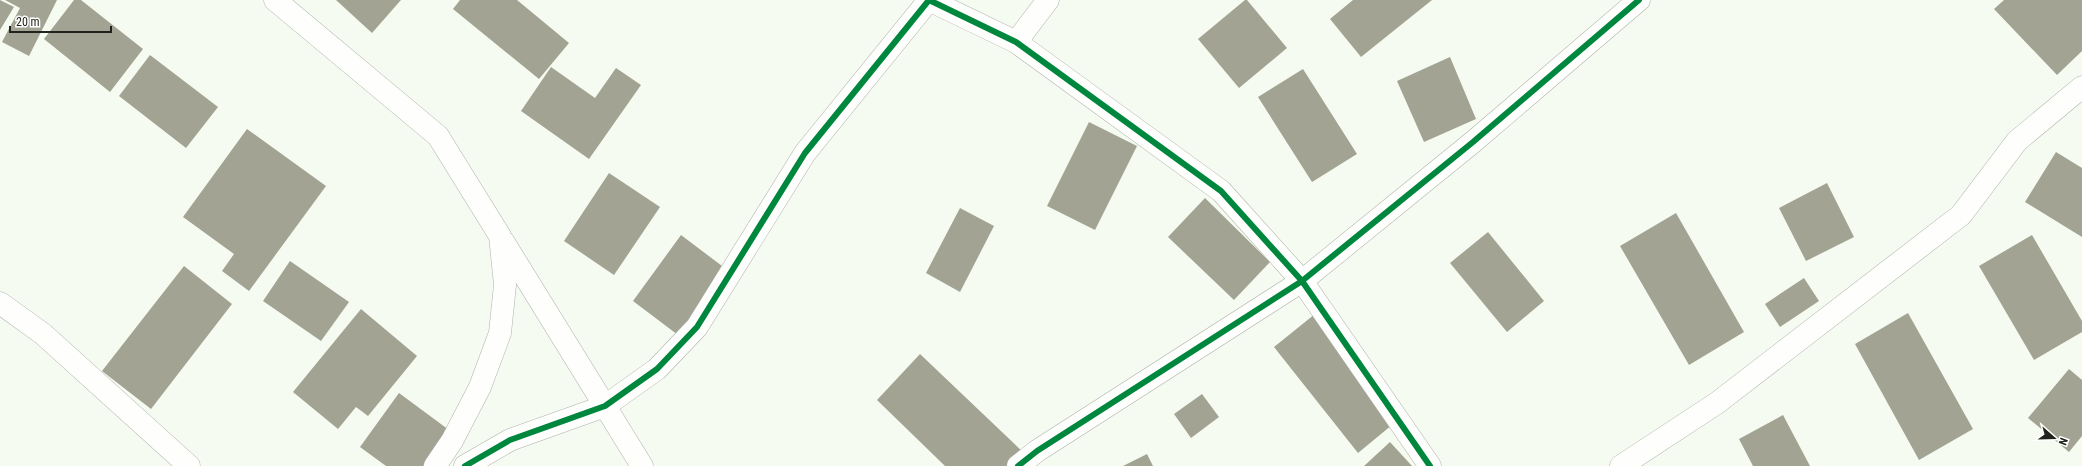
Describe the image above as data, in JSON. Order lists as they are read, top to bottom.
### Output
{
  "scale_bar": "20 m",
  "north": "right"
}
